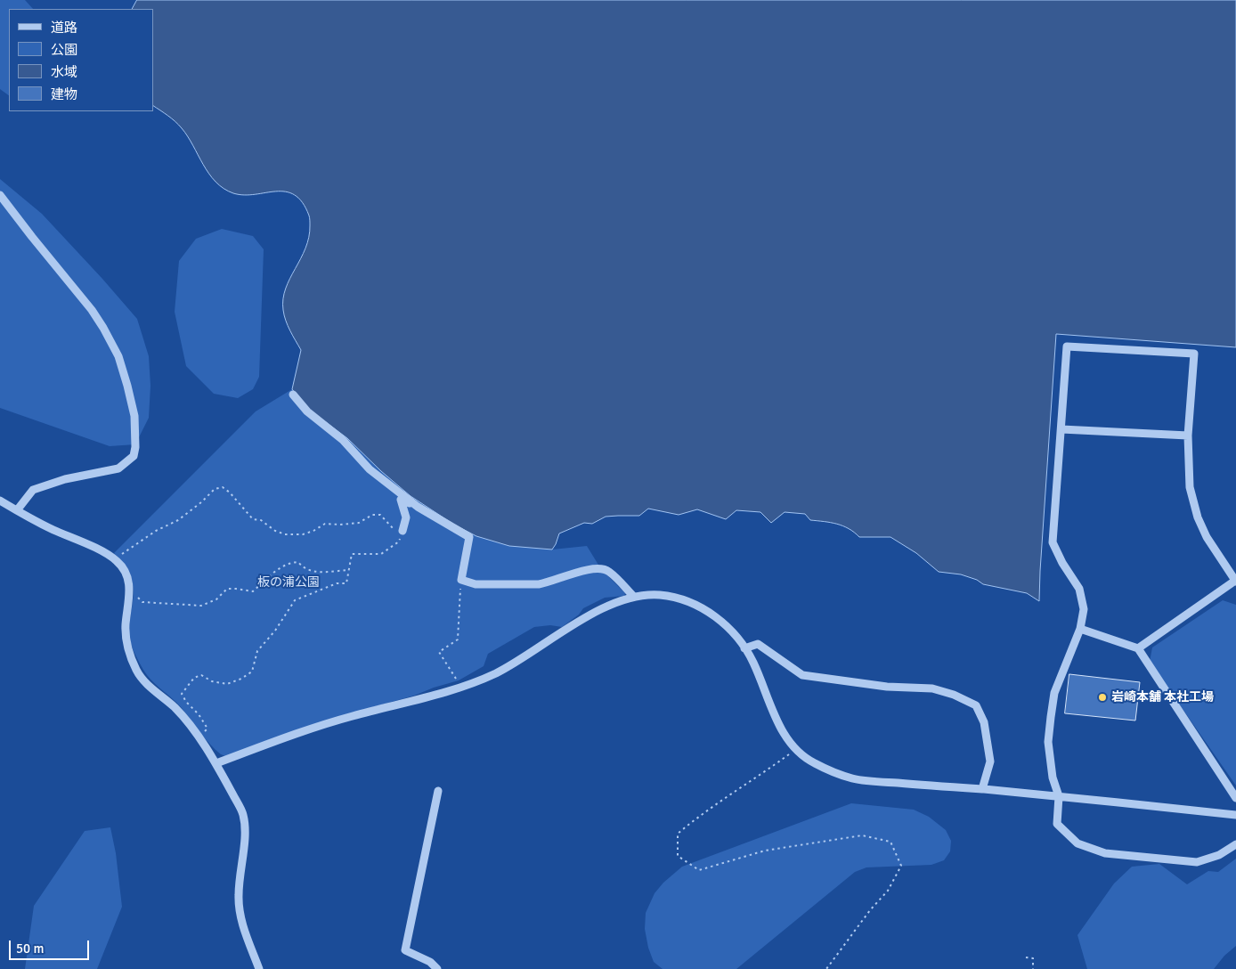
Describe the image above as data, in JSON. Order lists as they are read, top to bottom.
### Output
{
  "parks": ["板の浦公園"],
  "places": ["岩崎本舗 本社工場"],
  "legend": [
    "道路",
    "公園",
    "水域",
    "建物"
  ],
  "scale_bar": "50 m"
}
